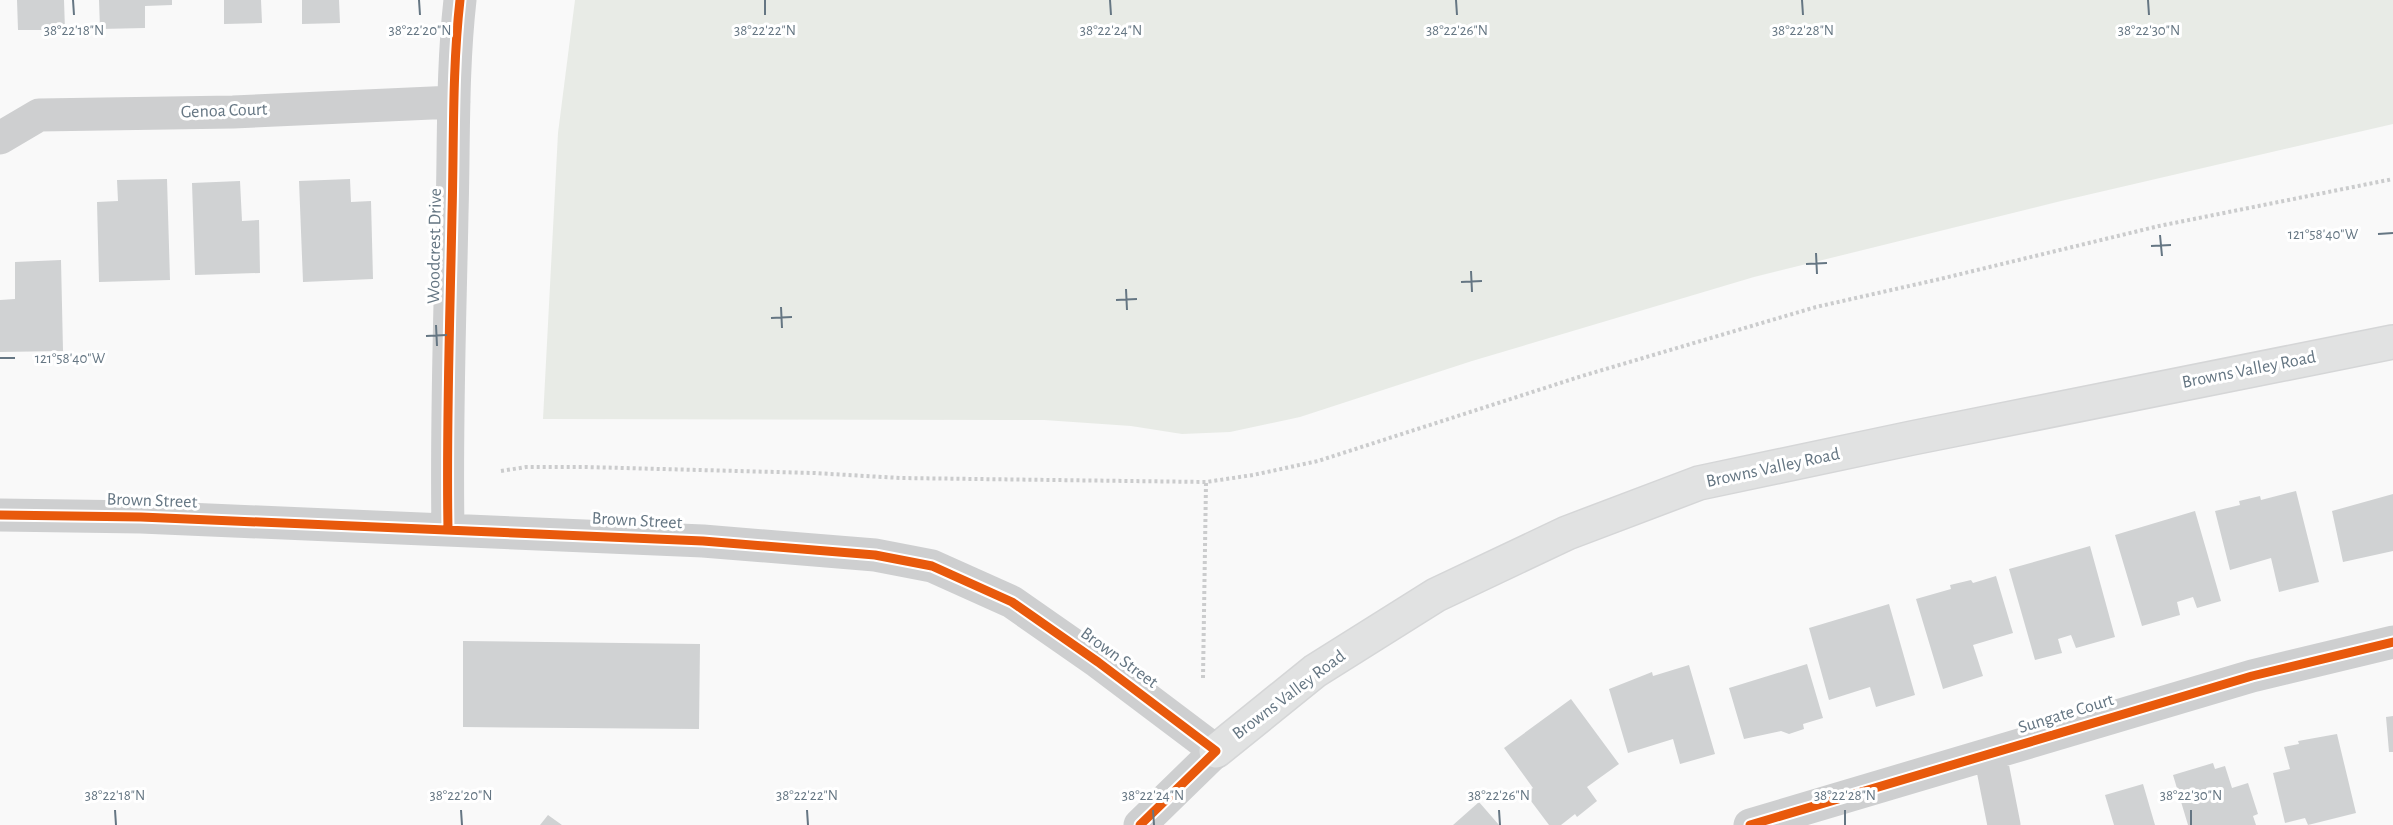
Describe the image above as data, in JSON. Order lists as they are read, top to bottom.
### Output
{
  "streets": {
    "main road": ["Browns Valley Road"],
    "street": [
      "Genoa Court",
      "Woodcrest Drive",
      "Brown Street",
      "Sungate Court"
    ]
  },
  "crossings": [
    ["Genoa Court", "Woodcrest Drive"],
    ["Woodcrest Drive", "Brown Street"],
    ["Browns Valley Road", "Brown Street"]
  ],
  "coordinates": [
    "38°22'18\"N",
    "38°22'20\"N",
    "38°22'22\"N",
    "38°22'24\"N",
    "38°22'26\"N",
    "38°22'28\"N",
    "38°22'30\"N",
    "121°58'40\"W"
  ]
}
